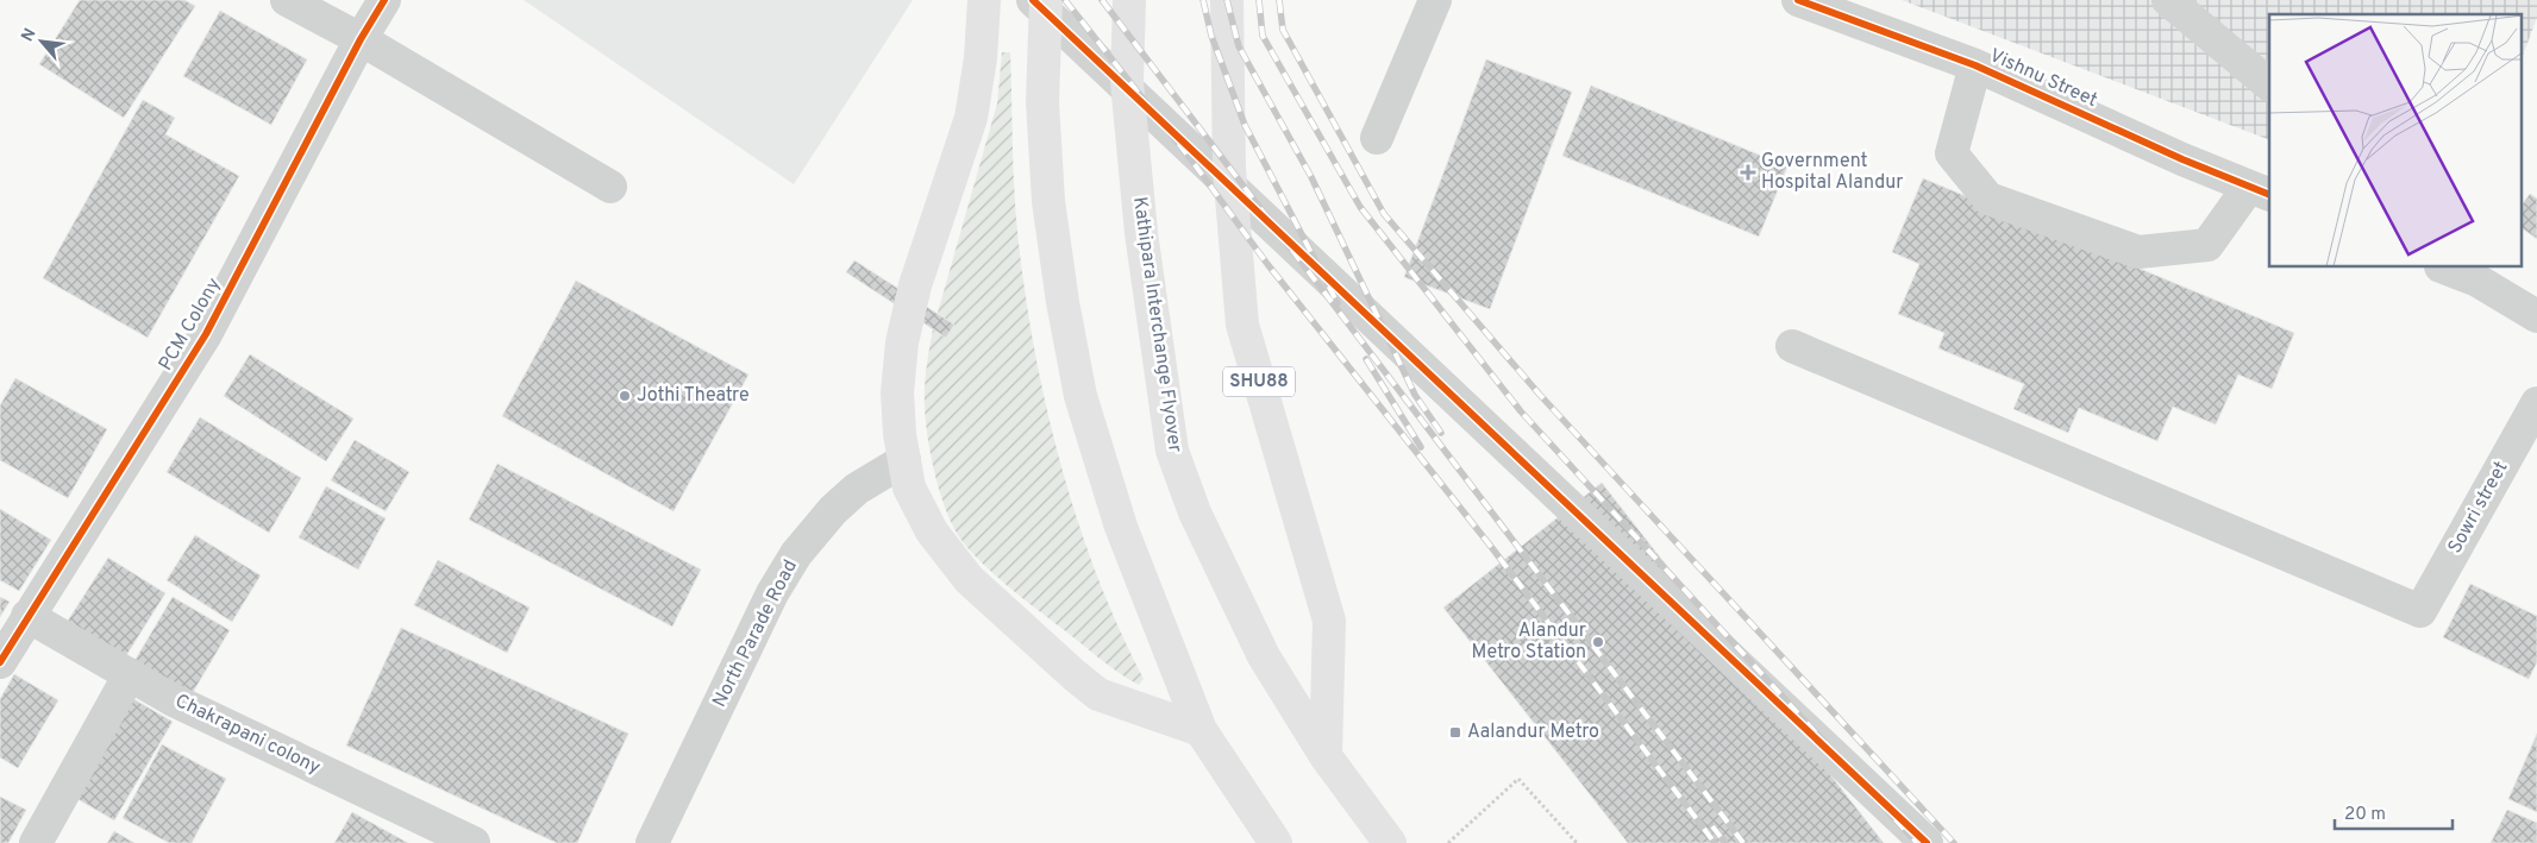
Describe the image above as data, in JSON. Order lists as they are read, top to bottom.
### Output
{
  "streets": {
    "main road": ["Kathipara Interchange Flyover", "SHU88"],
    "street": [
      "Vishnu Street",
      "PCM Colony",
      "Sowri street",
      "North Parade Road",
      "Chakrapani colony"
    ]
  },
  "crossings": [
    ["PCM Colony", "Chakrapani colony"],
    ["Kathipara Interchange Flyover", "SHU88"]
  ],
  "places": {
    "health": ["Government Hospital Alandur"],
    "other": ["Jothi Theatre", "Alandur Metro Station"],
    "transit": ["Aalandur Metro"]
  },
  "scale_bar": "20 m",
  "north": "top left"
}
